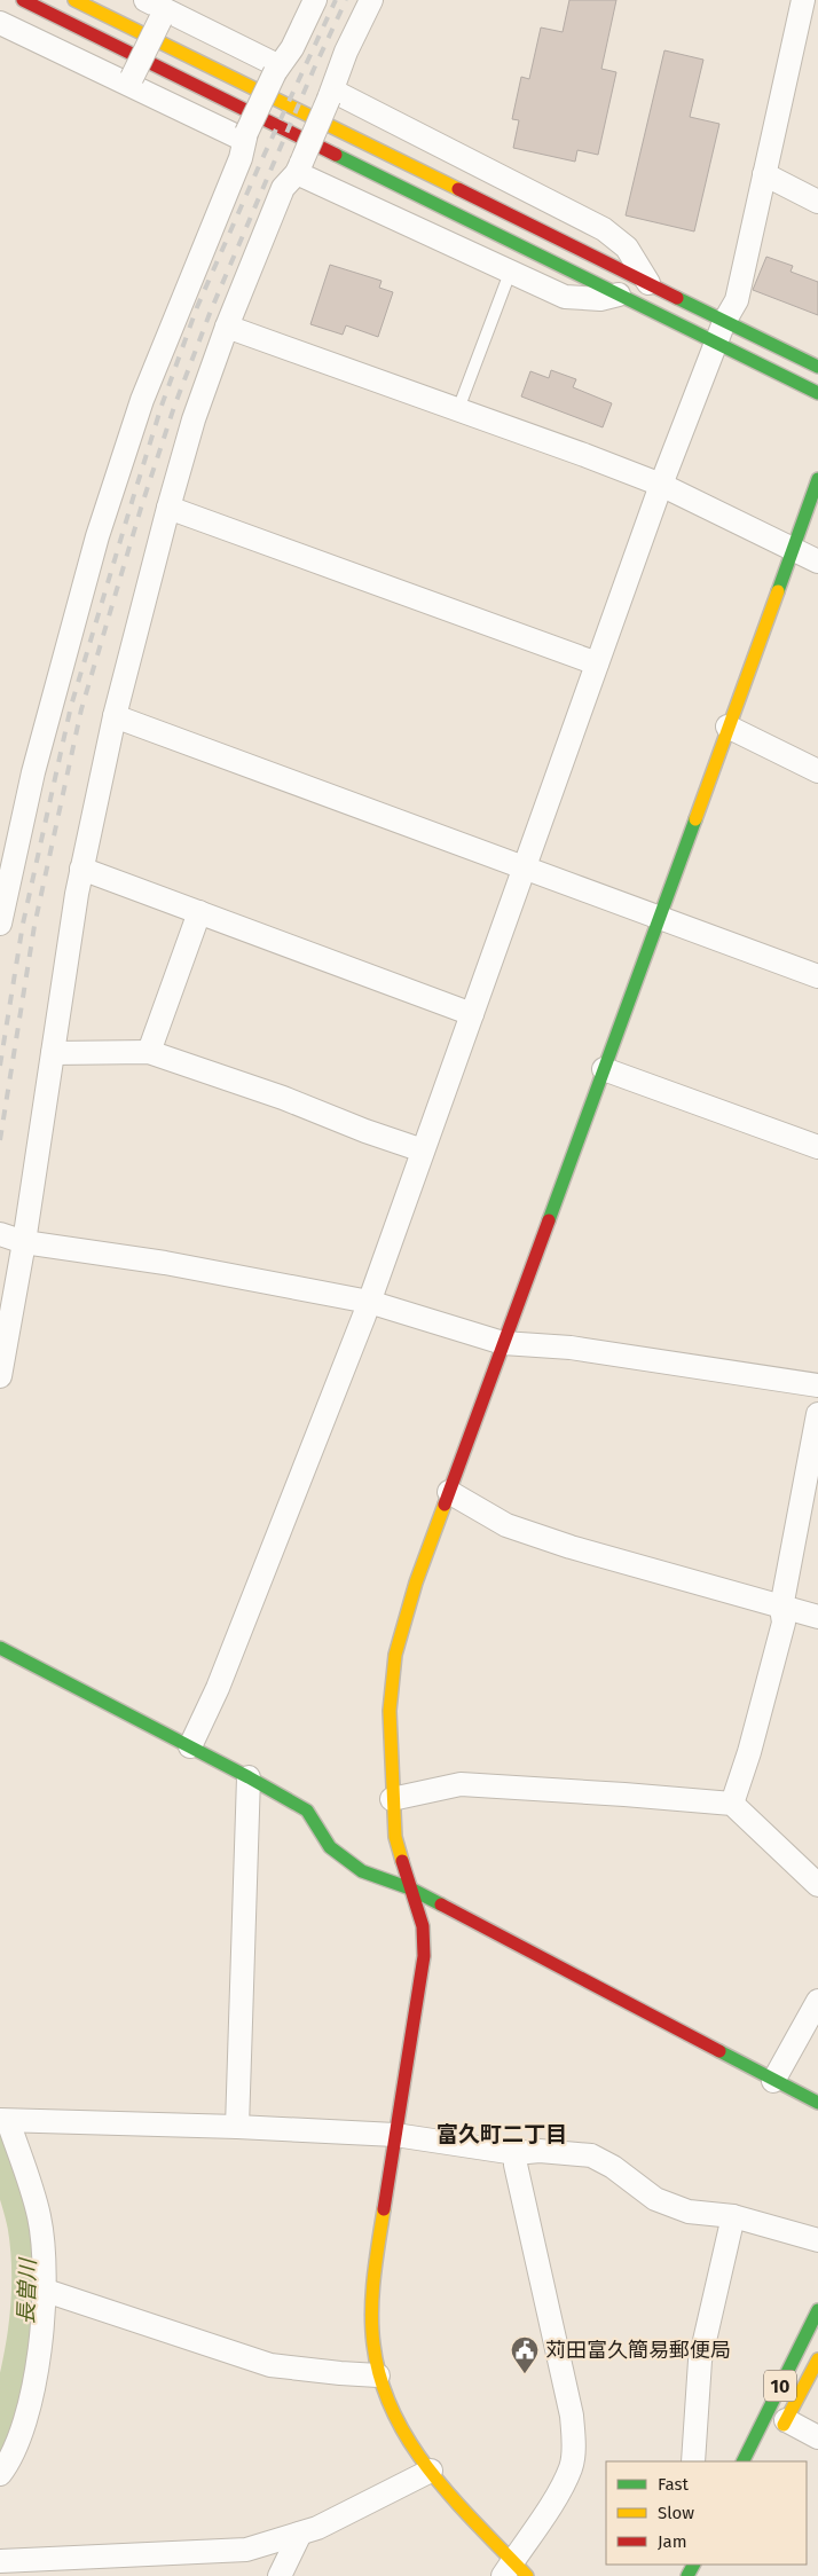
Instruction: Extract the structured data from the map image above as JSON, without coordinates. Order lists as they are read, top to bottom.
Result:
{
  "streets": {
    "main road": ["10"]
  },
  "districts": ["富久町二丁目"],
  "water": ["長曽川"],
  "places": {
    "public building": ["苅田富久簡易郵便局"]
  },
  "legend": ["Fast", "Slow", "Jam"]
}
